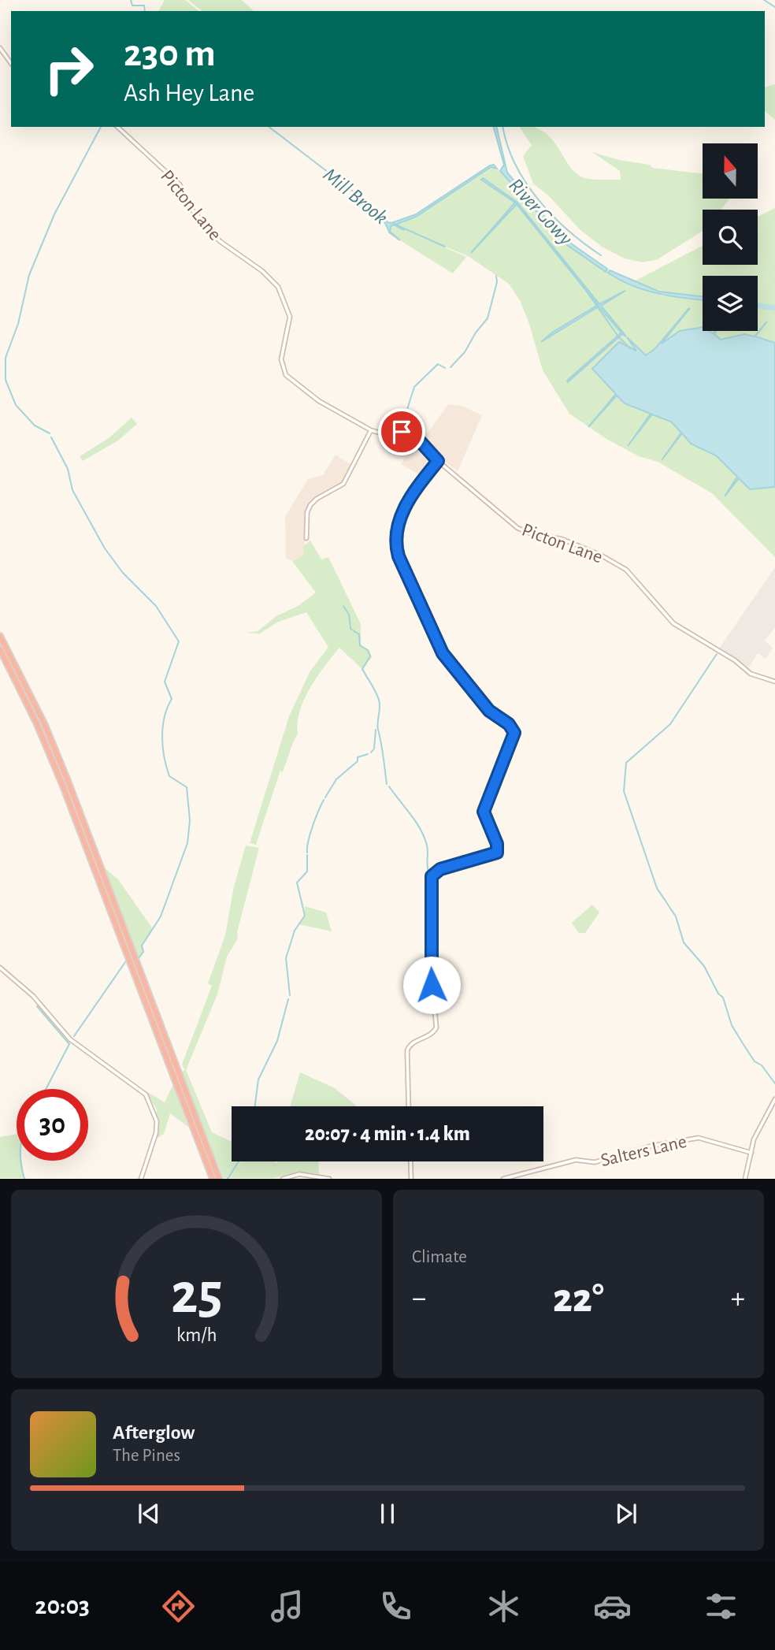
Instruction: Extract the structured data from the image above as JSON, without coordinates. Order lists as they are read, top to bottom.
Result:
{
  "streets": {
    "street": ["Picton Lane", "Salters Lane"]
  },
  "water": ["Mill Brook", "River Gowy"],
  "north": "top",
  "page": {
    "turn": ["230 m", "Ash Hey Lane"],
    "limit": "30",
    "trip": "20:07 · 4 min · 1.4 km",
    "tile": "Climate",
    "heat": ["−", "22°", "+"],
    "song": ["Afterglow", "The Pines"],
    "tabs": "20:03",
    "gauge": ["25", "km/h"]
  }
}
